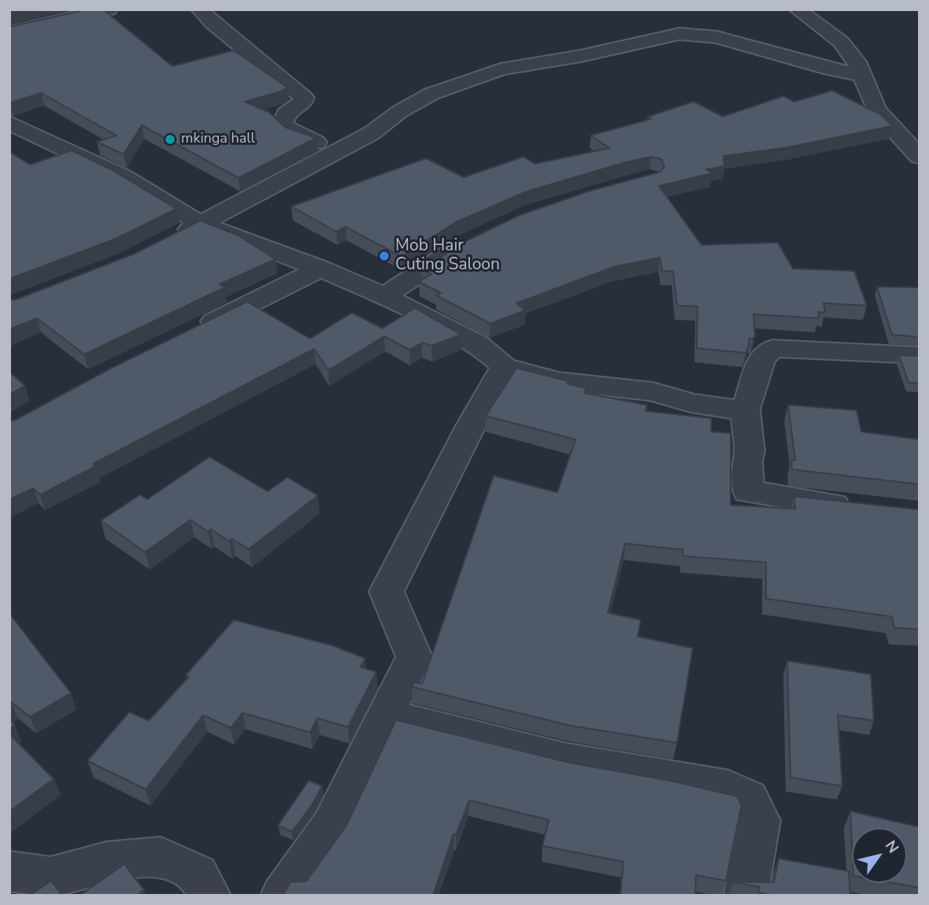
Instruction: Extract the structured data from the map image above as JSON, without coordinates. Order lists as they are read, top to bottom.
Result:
{
  "places": ["mkinga hall", "Mob Hair Cuting Saloon"],
  "north": "top right"
}
